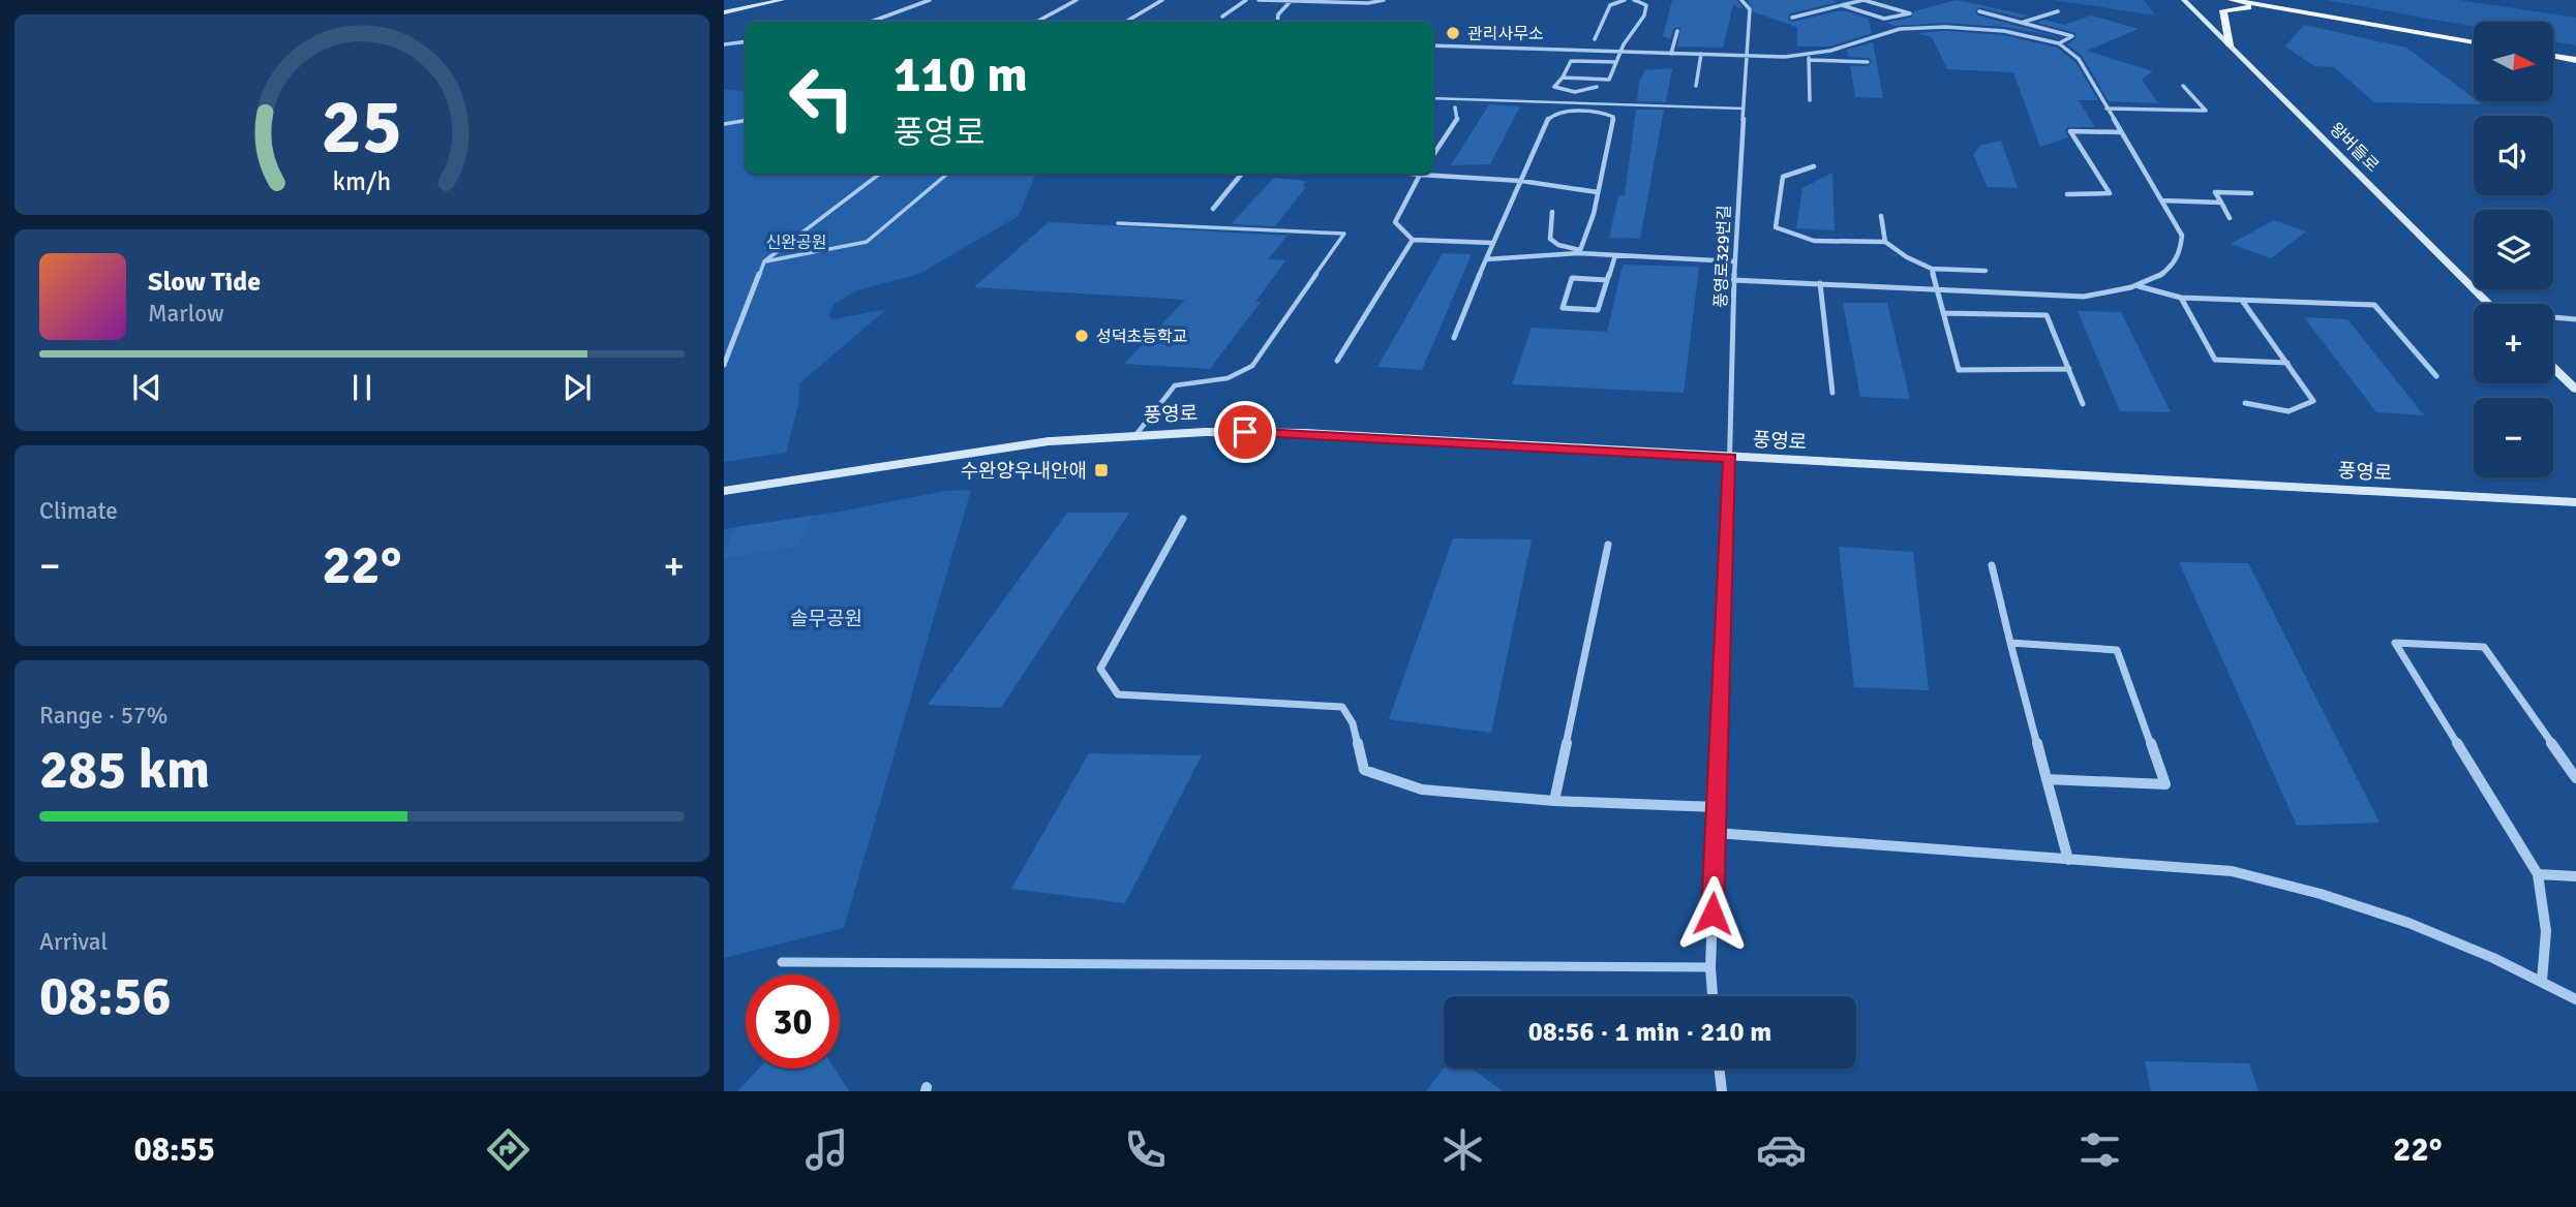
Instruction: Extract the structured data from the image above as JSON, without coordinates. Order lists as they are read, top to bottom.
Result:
{
  "streets": {
    "main road": ["왕버들로", "풍영로"],
    "street": ["풍영로329번길"]
  },
  "crossings": [
    ["풍영로329번길", "풍영로"]
  ],
  "parks": ["신완공원", "솔무공원"],
  "places": {
    "other": ["관리사무소", "성덕초등학교"],
    "transit": ["수완양우내안애"]
  },
  "north": "right",
  "page": {
    "map_buttons": ["+", "−"],
    "turn": ["110 m", "풍영로"],
    "song": ["Slow Tide", "Marlow"],
    "tile": [
      "Climate",
      ["Range · 57%", "285 km"],
      ["Arrival", "08:56"]
    ],
    "heat": ["−", "22°", "+"],
    "limit": "30",
    "trip": "08:56 · 1 min · 210 m",
    "tabs": ["08:55", "22°"],
    "gauge": ["25", "km/h"]
  }
}
